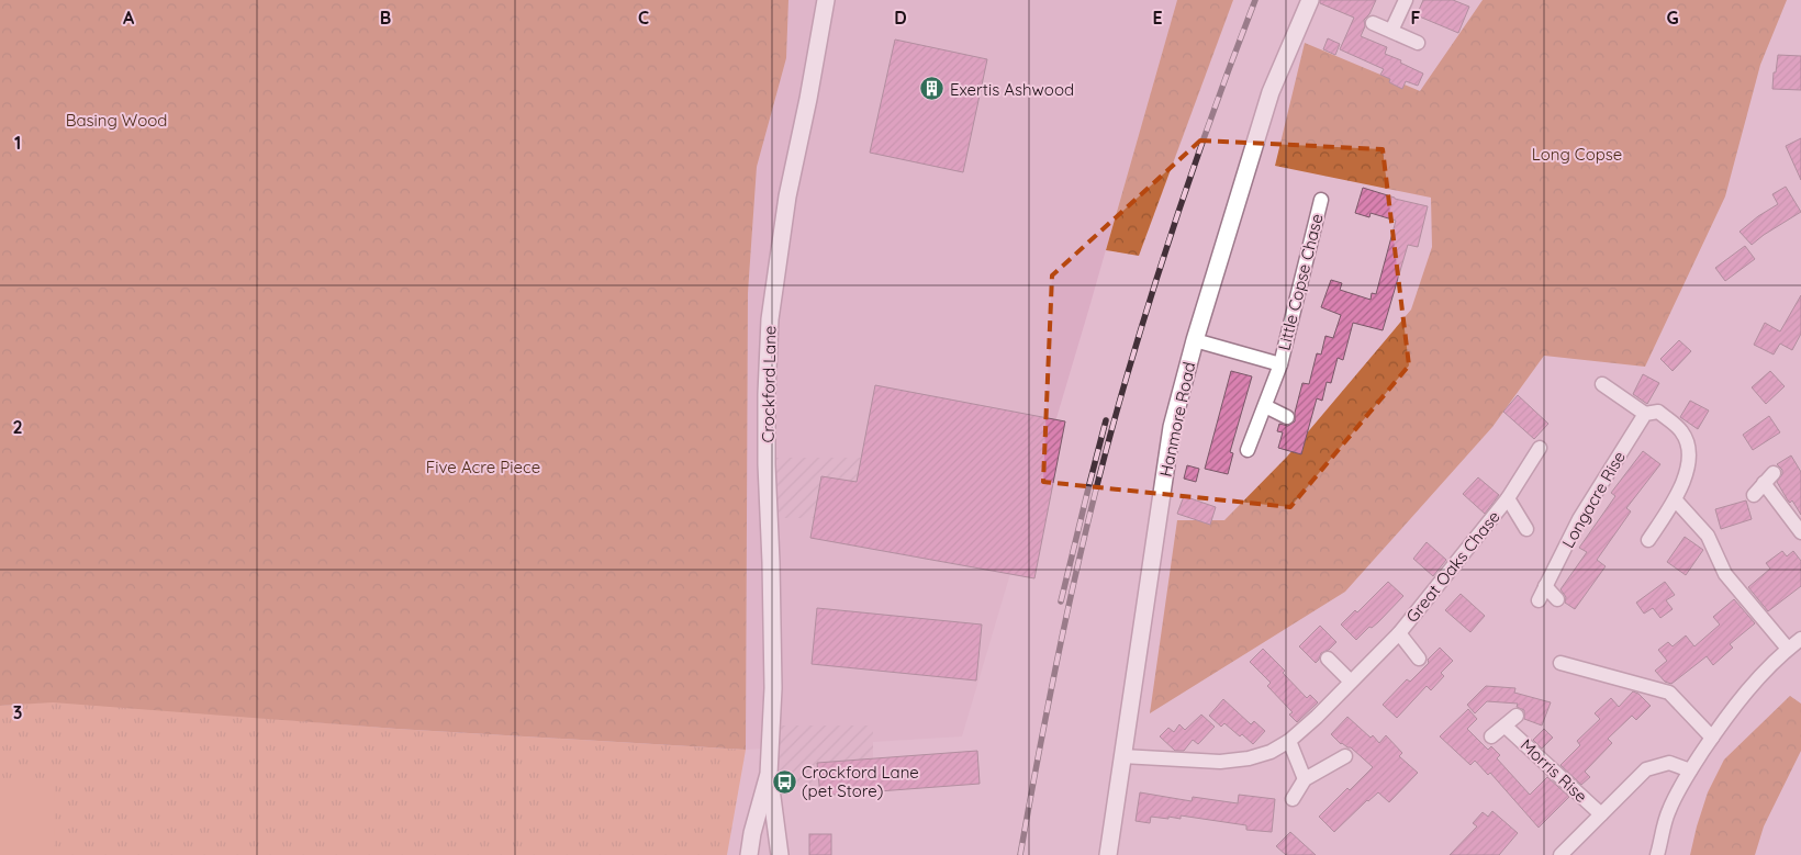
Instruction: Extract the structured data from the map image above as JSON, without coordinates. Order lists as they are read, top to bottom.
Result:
{
  "streets": {
    "street": [
      "Little Copse Chase",
      "Crockford Lane",
      "Hanmore Road",
      "Longacre Rise",
      "Great Oaks Chase",
      "Morris Rise"
    ]
  },
  "crossings": [
    ["Little Copse Chase", "Hanmore Road"],
    ["Hanmore Road", "Great Oaks Chase"]
  ],
  "parks": ["Basing Wood", "Long Copse", "Five Acre Piece"],
  "places": {
    "building": ["Exertis Ashwood"],
    "bus stop": ["Crockford Lane (pet Store)"]
  },
  "grid": {
    "columns": [
      "A",
      "B",
      "C",
      "D",
      "E",
      "F",
      "G"
    ],
    "rows": ["1", "2", "3"]
  }
}
